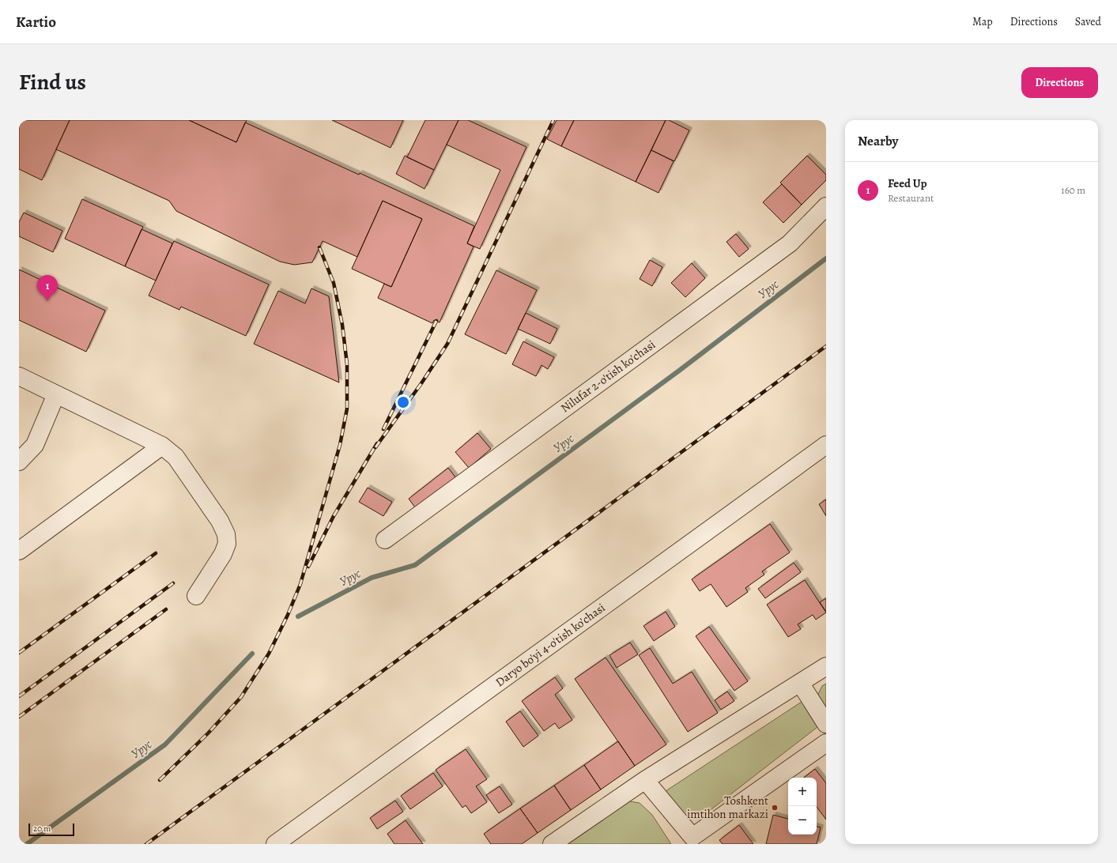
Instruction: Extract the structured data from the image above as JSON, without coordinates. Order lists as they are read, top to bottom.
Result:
{
  "streets": {
    "street": ["Nilufar 2-o'tish ko'chasi", "Daryo bo'yi 4-o'tish ko'chasi"]
  },
  "water": ["Урус"],
  "places": ["Toshkent imtihon markazi"],
  "scale_bar": "20 m",
  "page": {
    "header": "Kartio",
    "nav": ["Map", "Directions", "Saved"],
    "title": "Find us",
    "buttons": "Directions",
    "heading": "Nearby",
    "list": [
      {
        "mark": "1",
        "name": "Feed Up",
        "note": "Restaurant",
        "value": "160 m"
      }
    ],
    "pins": "1",
    "map_buttons": ["+", "−"],
    "scale": "20 m"
  }
}
